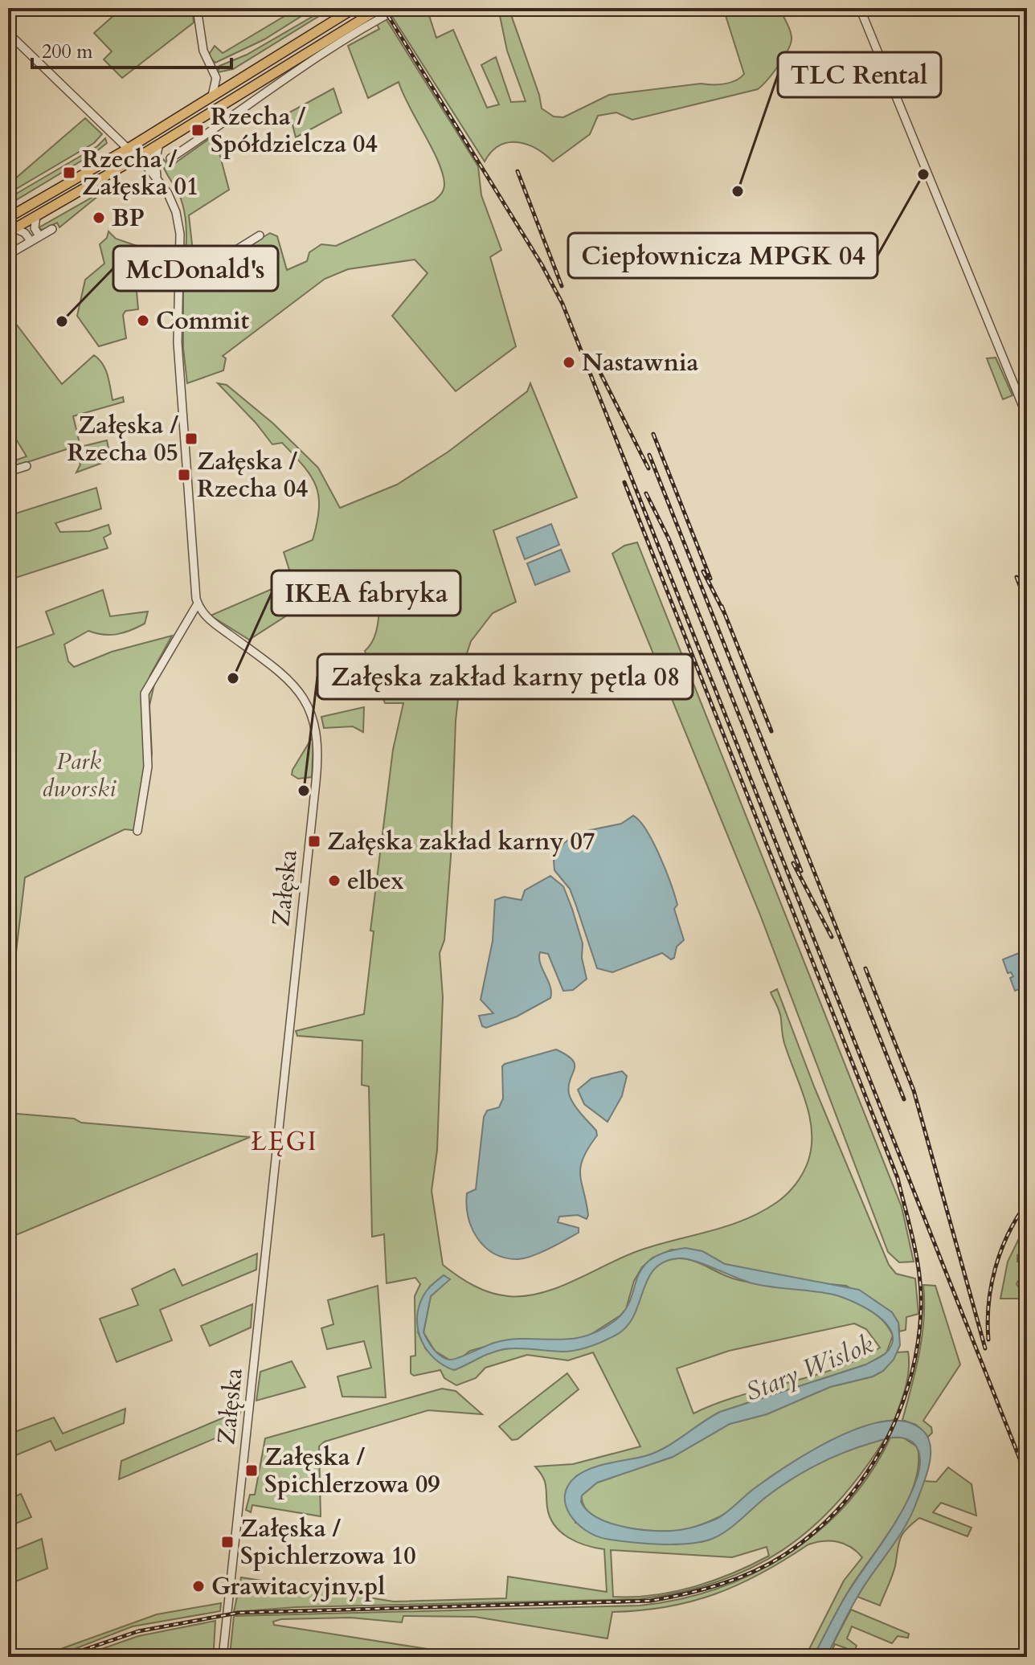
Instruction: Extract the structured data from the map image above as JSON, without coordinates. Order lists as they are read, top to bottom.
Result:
{
  "streets": {
    "street": ["Załęska"]
  },
  "districts": ["ŁĘGI"],
  "water": ["Stary Wislok"],
  "parks": ["Park dworski"],
  "places": {
    "transit": [
      "Rzecha / Spółdzielcza 04",
      "Rzecha / Załęska 01",
      "Załęska / Rzecha 05",
      "Załęska / Rzecha 04",
      "Załęska zakład karny 07",
      "Załęska / Spichlerzowa 09",
      "Załęska / Spichlerzowa 10"
    ],
    "other": [
      "Ciepłownicza MPGK 04",
      "TLC Rental",
      "BP",
      "Commit",
      "McDonald's",
      "Nastawnia",
      "IKEA fabryka",
      "Załęska zakład karny pętla 08",
      "elbex",
      "Grawitacyjny.pl"
    ]
  },
  "scale_bar": "200 m"
}
